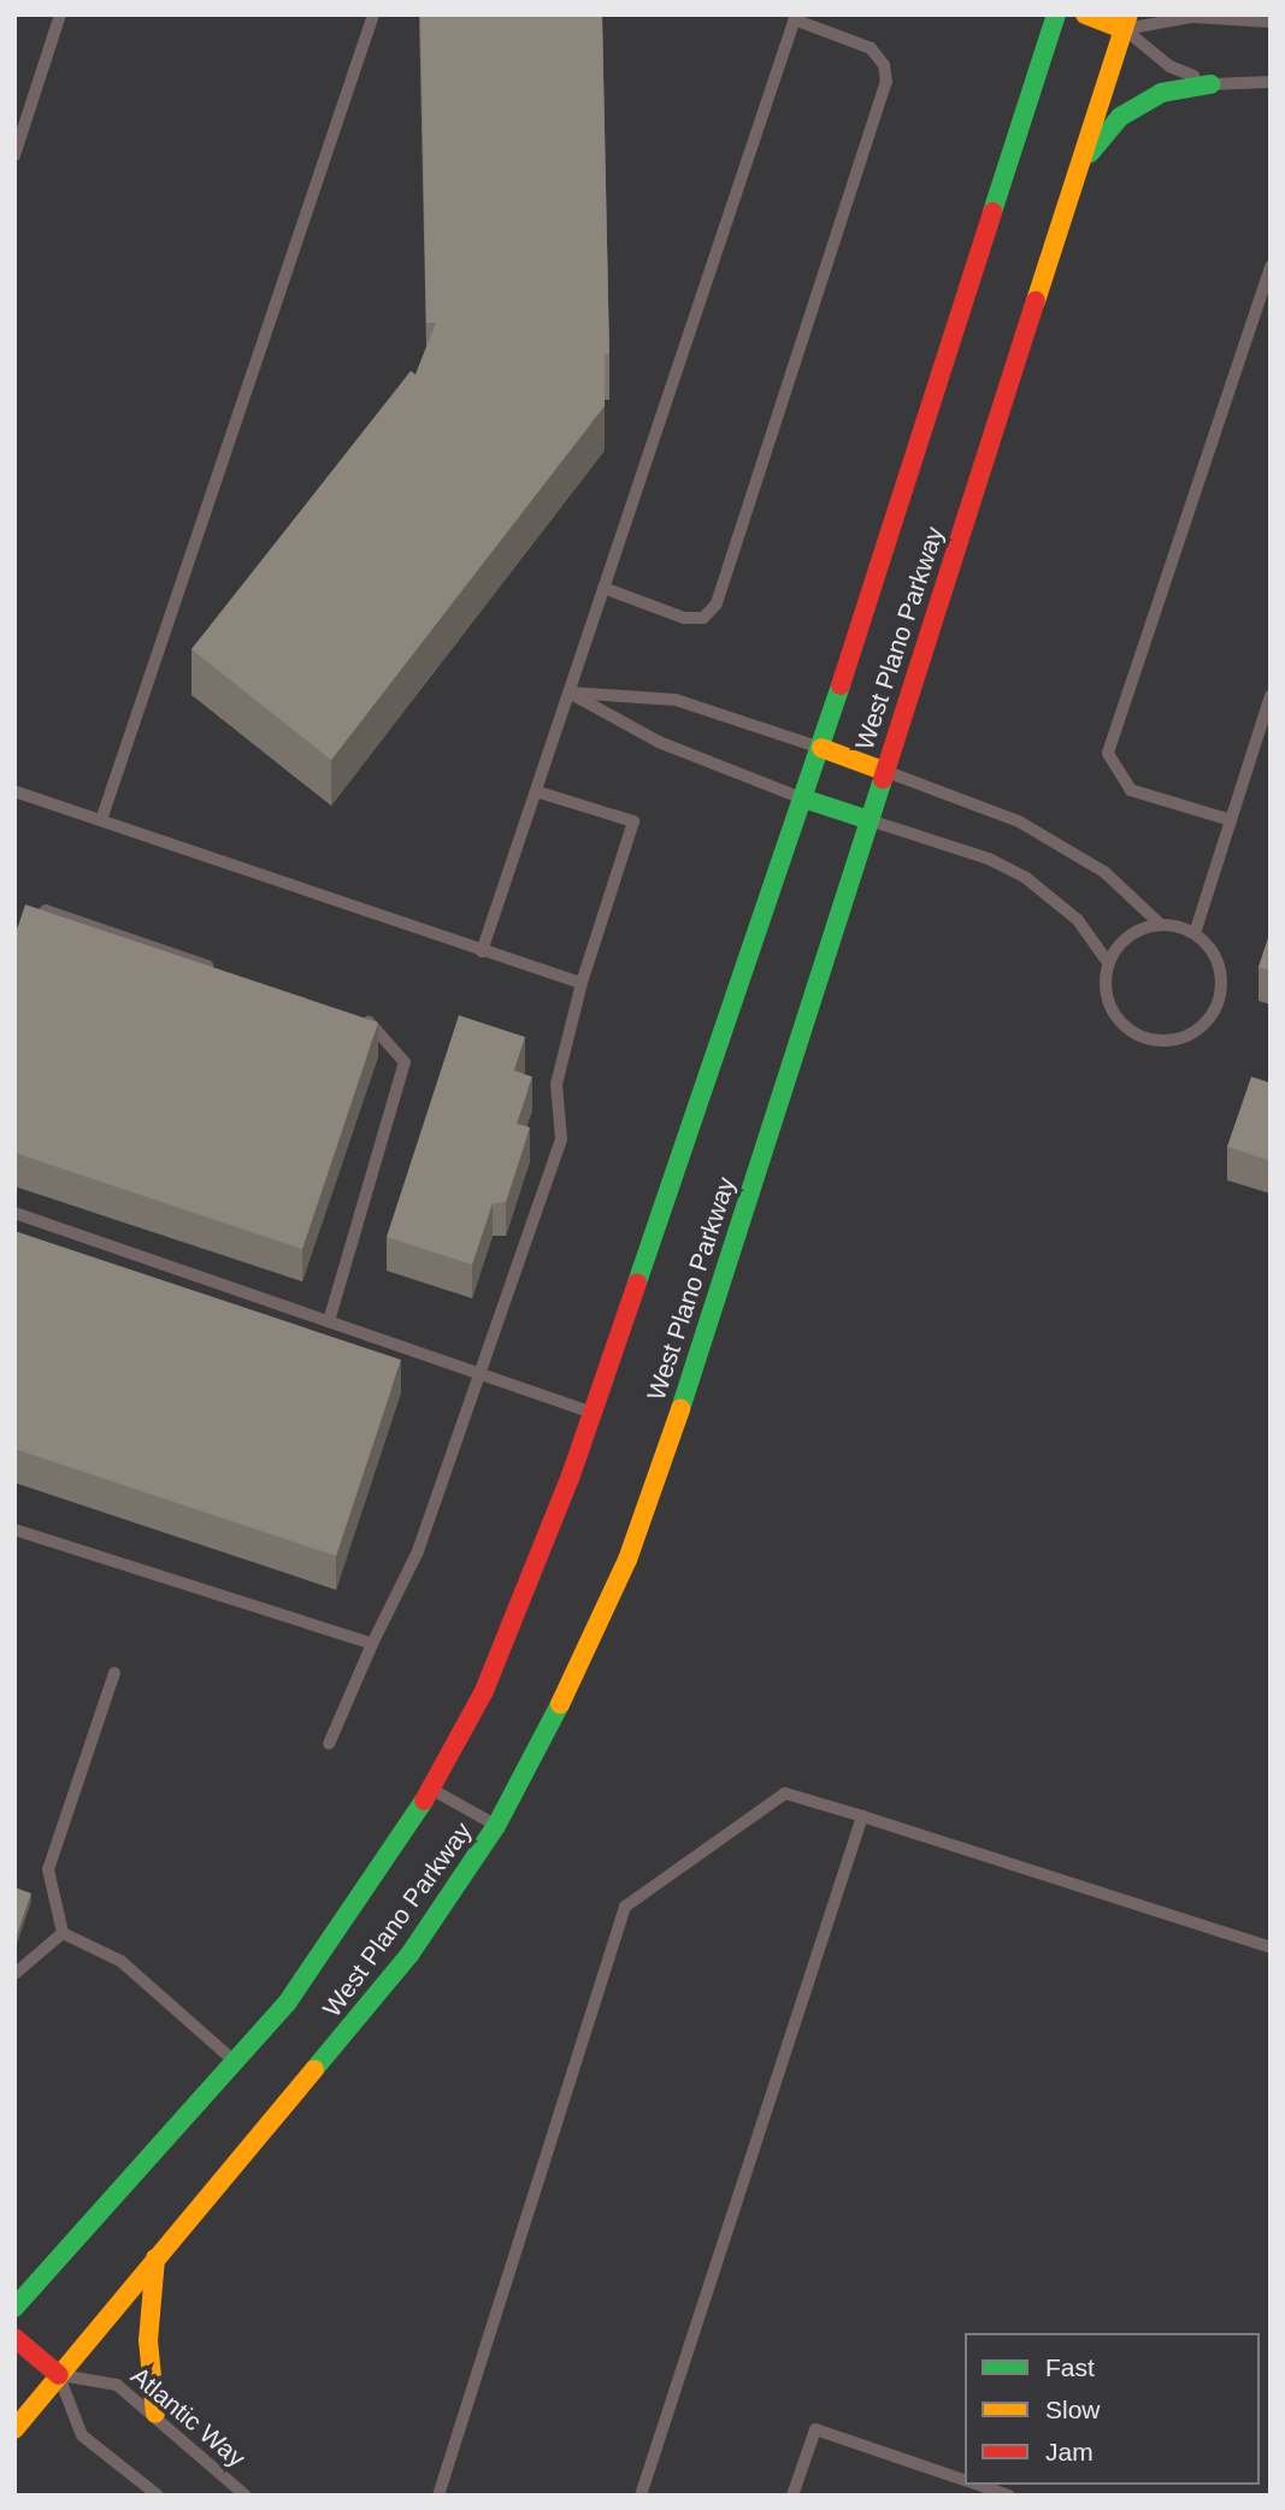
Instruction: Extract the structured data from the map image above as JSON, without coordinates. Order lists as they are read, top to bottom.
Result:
{
  "streets": {
    "main road": ["West Plano Parkway"],
    "lane": ["Atlantic Way"]
  },
  "crossings": [
    ["West Plano Parkway", "Atlantic Way"]
  ],
  "legend": ["Fast", "Slow", "Jam"]
}
